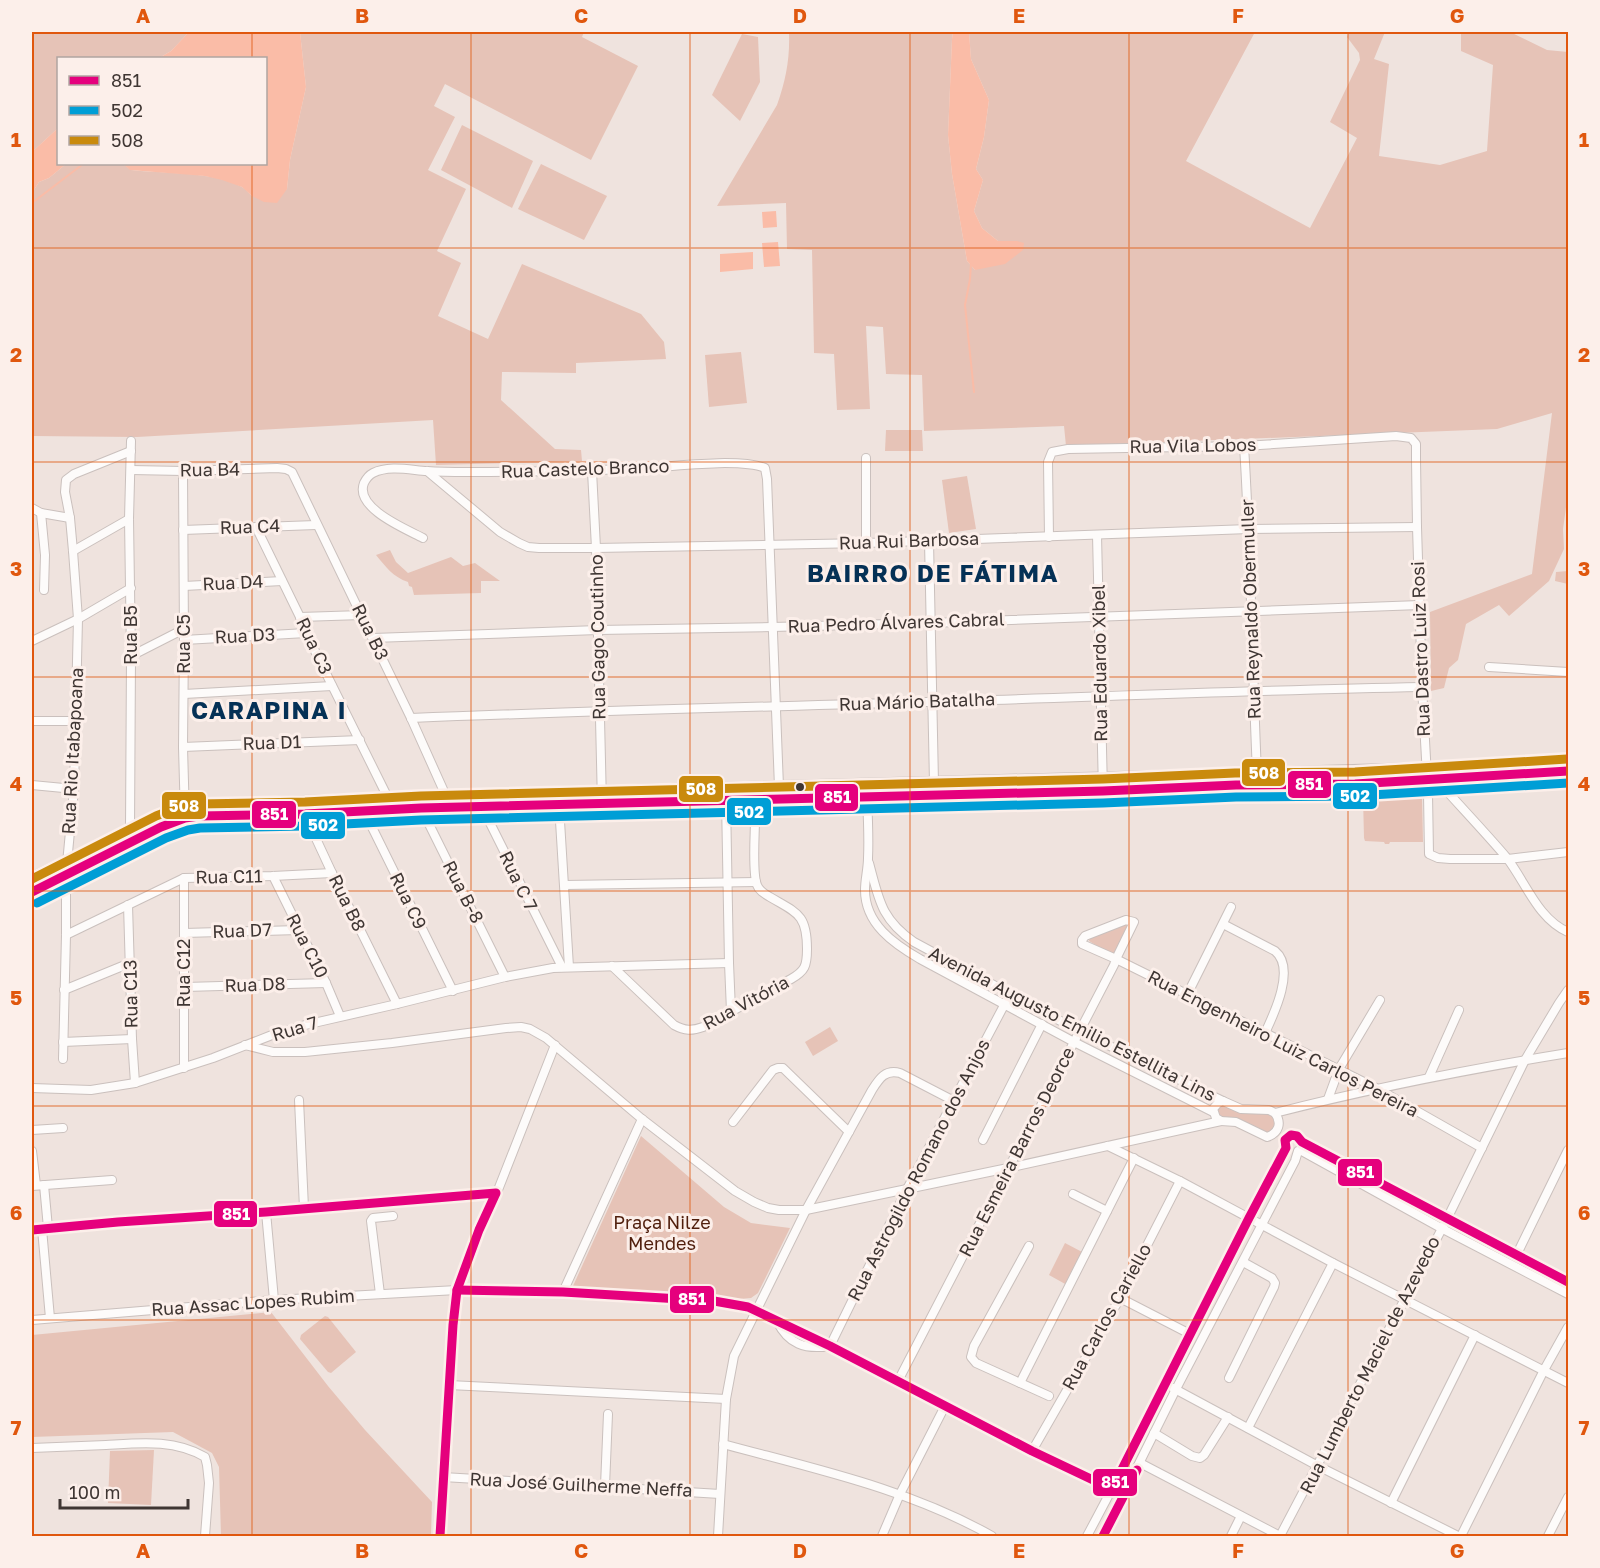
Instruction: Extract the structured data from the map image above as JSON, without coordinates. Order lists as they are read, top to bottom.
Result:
{
  "streets": {
    "street": [
      "Rua Vila Lobos",
      "Rua Castelo Branco",
      "Rua B4",
      "Rua C4",
      "Rua Rui Barbosa",
      "Rua D4",
      "Rua Reynaldo Obermuller",
      "Rua Pedro Álvares Cabral",
      "Rua B3",
      "Rua B5",
      "Rua D3",
      "Rua Gago Coutinho",
      "Rua C5",
      "Rua C3",
      "Rua Dastro Luiz Rosi",
      "Rua Eduardo Xibel",
      "Rua Mário Batalha",
      "Rua D1",
      "Rua Rio Itabapoana",
      "Rua C11",
      "Rua C 7",
      "Rua B-8",
      "Rua C9",
      "Rua B8",
      "Rua D7",
      "Rua C10",
      "Rua C12",
      "Rua D8",
      "Rua C13",
      "Rua Vitória",
      "Avenida Augusto Emilio Estellita Lins",
      "Rua 7",
      "Rua Engenheiro Luiz Carlos Pereira",
      "Rua Esmeira Barros Deorce",
      "Rua Astrogildo Romano dos Anjos",
      "Rua Assac Lopes Rubim",
      "Rua Carlos Cariello",
      "Rua Lumberto Maciel de Azevedo",
      "Rua José Guilherme Neffa"
    ]
  },
  "crossings": [
    ["Rua Vila Lobos", "Rua Rui Barbosa"],
    ["Rua Vila Lobos", "Rua Reynaldo Obermuller"],
    ["Rua Vila Lobos", "Rua Dastro Luiz Rosi"],
    ["Rua Castelo Branco", "Rua Rui Barbosa"],
    ["Rua Castelo Branco", "Rua Gago Coutinho"],
    ["Rua B4", "Rua B3"],
    ["Rua B4", "Rua B5"],
    ["Rua B4", "Rua C5"],
    ["Rua C4", "Rua B3"],
    ["Rua C4", "Rua C5"],
    ["Rua C4", "Rua C3"],
    ["Rua Rui Barbosa", "Rua Reynaldo Obermuller"],
    ["Rua Rui Barbosa", "Rua Gago Coutinho"],
    ["Rua Rui Barbosa", "Rua Dastro Luiz Rosi"],
    ["Rua Rui Barbosa", "Rua Eduardo Xibel"],
    ["Rua D4", "Rua C5"],
    ["Rua D4", "Rua C3"],
    ["Rua Reynaldo Obermuller", "Rua Pedro Álvares Cabral"],
    ["Rua Reynaldo Obermuller", "Rua Mário Batalha"],
    ["Rua Pedro Álvares Cabral", "Rua B3"],
    ["Rua Pedro Álvares Cabral", "Rua Gago Coutinho"],
    ["Rua Pedro Álvares Cabral", "Rua Dastro Luiz Rosi"],
    ["Rua Pedro Álvares Cabral", "Rua Eduardo Xibel"],
    ["Rua B3", "Rua Mário Batalha"],
    ["Rua B5", "Rua Rio Itabapoana"],
    ["Rua D3", "Rua C5"],
    ["Rua D3", "Rua C3"],
    ["Rua Gago Coutinho", "Rua Mário Batalha"],
    ["Rua C5", "Rua D1"],
    ["Rua C3", "Rua D1"],
    ["Rua Dastro Luiz Rosi", "Rua Mário Batalha"],
    ["Rua Eduardo Xibel", "Rua Mário Batalha"],
    ["Rua Rio Itabapoana", "Rua C11"],
    ["Rua C11", "Rua B8"],
    ["Rua C11", "Rua C10"],
    ["Rua C11", "Rua C12"],
    ["Rua C11", "Rua C13"],
    ["Rua C 7", "Rua 7"],
    ["Rua B-8", "Rua 7"],
    ["Rua C9", "Rua 7"],
    ["Rua B8", "Rua 7"],
    ["Rua D7", "Rua C10"],
    ["Rua D7", "Rua C12"],
    ["Rua C10", "Rua D8"],
    ["Rua C10", "Rua 7"],
    ["Rua C12", "Rua D8"],
    ["Rua C12", "Rua 7"],
    ["Rua C13", "Rua 7"],
    ["Rua Vitória", "Rua 7"],
    ["Avenida Augusto Emilio Estellita Lins", "Rua Esmeira Barros Deorce"],
    ["Avenida Augusto Emilio Estellita Lins", "Rua Astrogildo Romano dos Anjos"],
    ["Rua Engenheiro Luiz Carlos Pereira", "Rua Esmeira Barros Deorce"],
    ["Rua Engenheiro Luiz Carlos Pereira", "Rua Lumberto Maciel de Azevedo"],
    ["Rua Esmeira Barros Deorce", "Rua Assac Lopes Rubim"],
    ["Rua Astrogildo Romano dos Anjos", "Rua Assac Lopes Rubim"],
    ["Rua Assac Lopes Rubim", "Rua Carlos Cariello"]
  ],
  "districts": ["BAIRRO DE FÁTIMA", "CARAPINA I"],
  "parks": ["Praça Nilze Mendes"],
  "lines": ["transit line 508", "transit line 851", "transit line 502"],
  "legend": ["851", "502", "508"],
  "scale_bar": "100 m",
  "grid": {
    "columns": [
      "A",
      "B",
      "C",
      "D",
      "E",
      "F",
      "G"
    ],
    "rows": [
      "1",
      "2",
      "3",
      "4",
      "5",
      "6",
      "7"
    ]
  }
}
